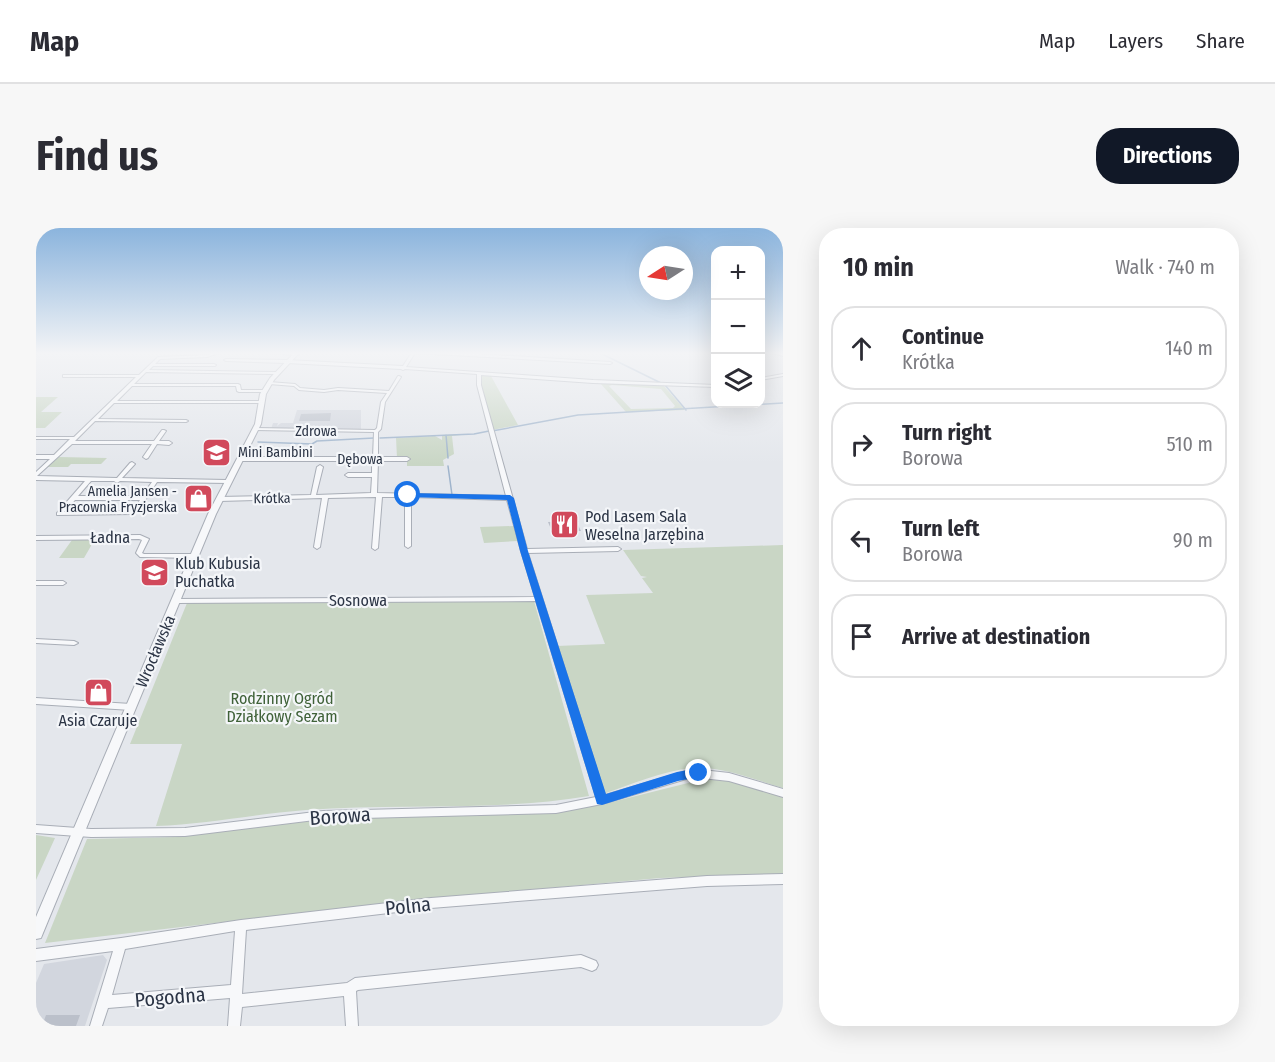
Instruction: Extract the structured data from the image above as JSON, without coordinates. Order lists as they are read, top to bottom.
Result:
{
  "streets": {
    "street": [
      "Zdrowa",
      "Dębowa",
      "Krótka",
      "Ładna",
      "Sosnowa",
      "Wrocławska",
      "Borowa",
      "Polna",
      "Pogodna"
    ]
  },
  "crossings": [
    ["Zdrowa", "Wrocławska"],
    ["Dębowa", "Wrocławska"],
    ["Krótka", "Wrocławska"],
    ["Ładna", "Wrocławska"],
    ["Sosnowa", "Wrocławska"],
    ["Wrocławska", "Borowa"]
  ],
  "parks": ["Rodzinny Ogród Działkowy Sezam"],
  "places": {
    "school or university": ["Mini Bambini", "Klub Kubusia Puchatka"],
    "shop": ["Amelia Jansen - Pracownia Fryzjerska", "Asia Czaruje"],
    "restaurant": ["Pod Lasem Sala Weselna Jarzębina"]
  },
  "north": "left",
  "page": {
    "header": "Map",
    "nav": ["Map", "Layers", "Share"],
    "buttons": "Directions",
    "title": "Find us",
    "heading": ["10 min", "Walk · 740 m"],
    "map_buttons": ["+", "−"],
    "list": [
      ["Continue", "Krótka", "140 m"],
      ["Turn right", "Borowa", "510 m"],
      ["Turn left", "Borowa", "90 m"],
      "Arrive at destination"
    ]
  }
}
